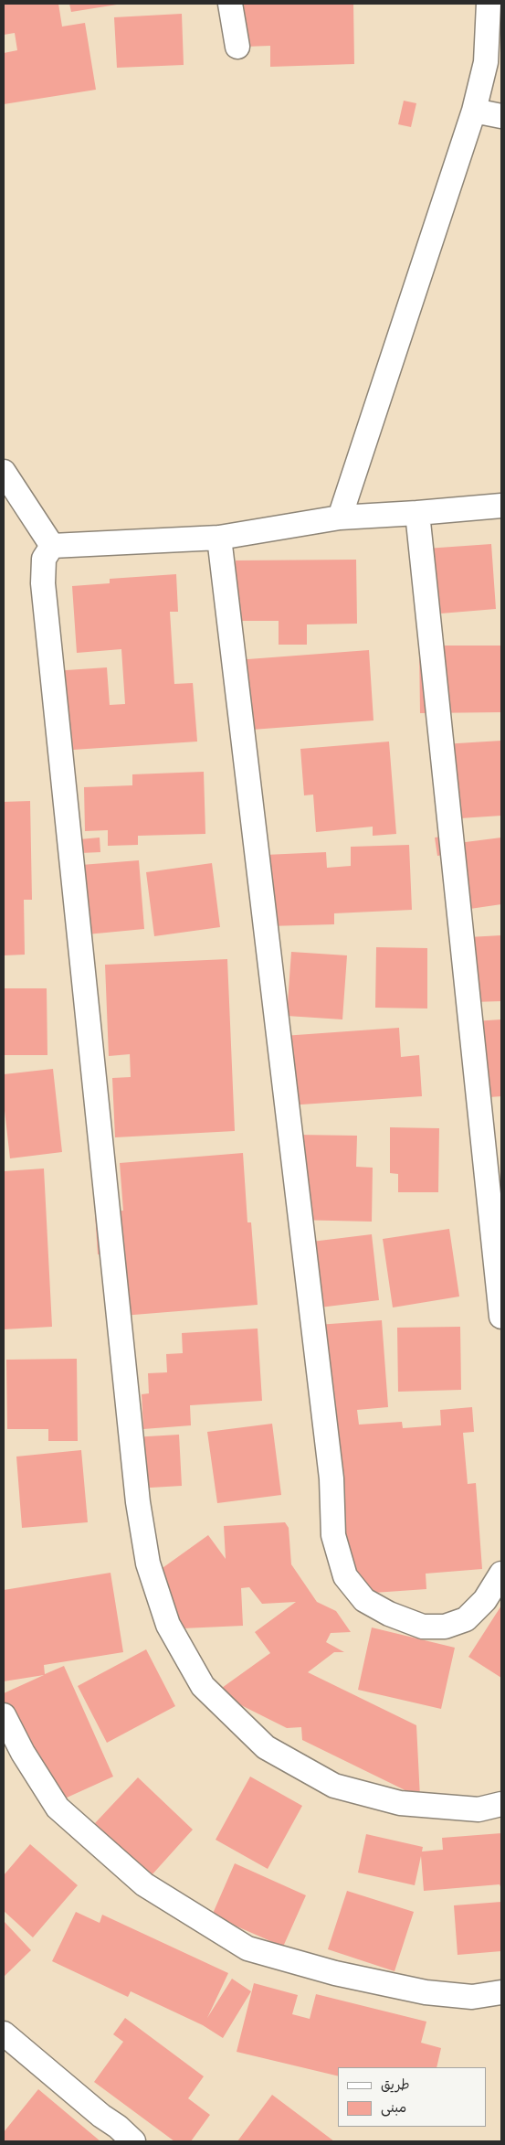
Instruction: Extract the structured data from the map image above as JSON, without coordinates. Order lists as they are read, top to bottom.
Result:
{
  "legend": ["طريق", "مبنى"]
}
